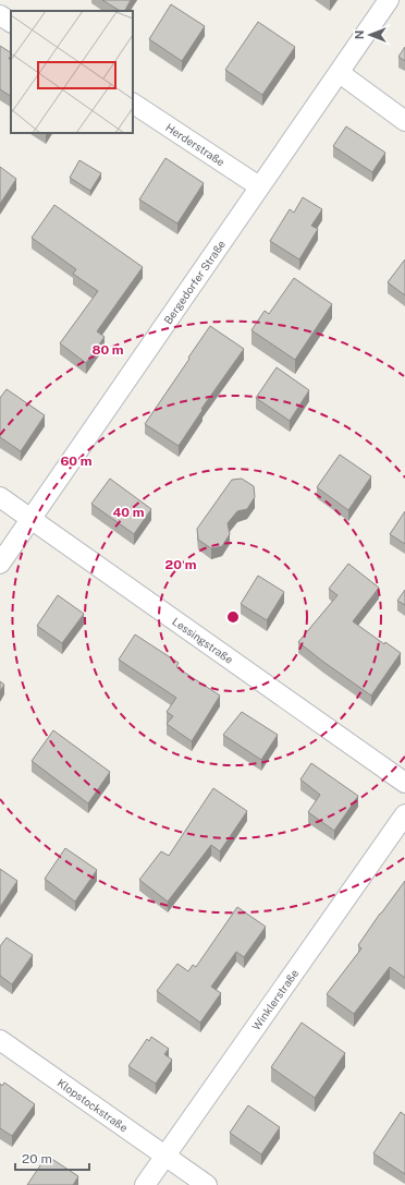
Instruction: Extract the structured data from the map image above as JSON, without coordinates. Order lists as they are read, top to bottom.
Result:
{
  "streets": {
    "street": [
      "Herderstraße",
      "Bergedorfer Straße",
      "Lessingstraße",
      "Winklerstraße",
      "Klopstockstraße"
    ]
  },
  "crossings": [
    ["Herderstraße", "Bergedorfer Straße"],
    ["Bergedorfer Straße", "Lessingstraße"],
    ["Winklerstraße", "Klopstockstraße"]
  ],
  "scale_bar": "20 m",
  "north": "left",
  "rings": [
    "80 m",
    "60 m",
    "40 m",
    "20 m"
  ]
}
